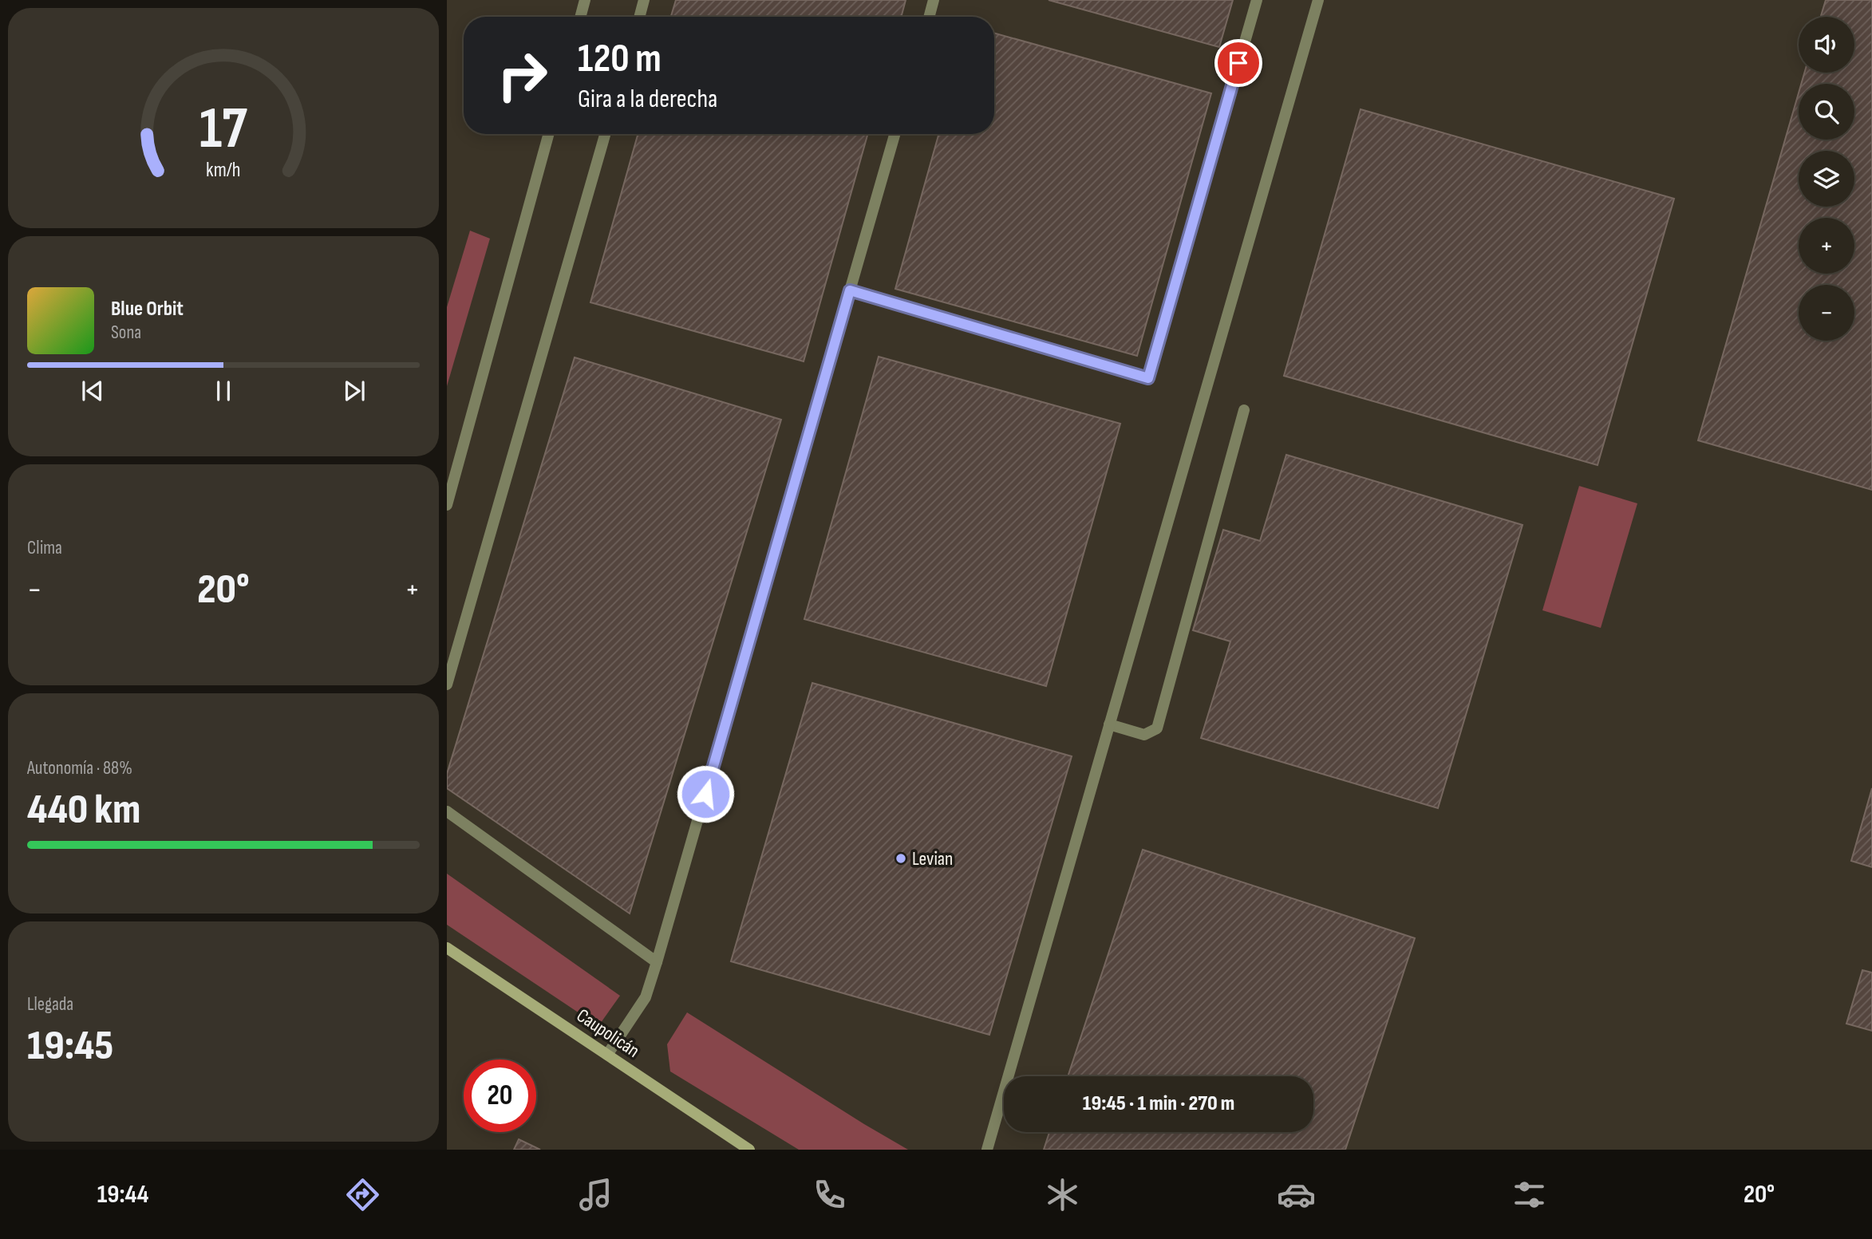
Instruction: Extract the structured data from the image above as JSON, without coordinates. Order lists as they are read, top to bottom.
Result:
{
  "streets": {
    "main road": ["Caupolicán"]
  },
  "places": ["Levian"],
  "page": {
    "map_buttons": ["+", "−"],
    "turn": ["120 m", "Gira a la derecha"],
    "song": ["Blue Orbit", "Sona"],
    "tile": [
      "Clima",
      ["Autonomía · 88%", "440 km"],
      ["Llegada", "19:45"]
    ],
    "heat": ["−", "20°", "+"],
    "limit": "20",
    "trip": "19:45 · 1 min · 270 m",
    "tabs": ["19:44", "20°"],
    "gauge": ["17", "km/h"]
  }
}
